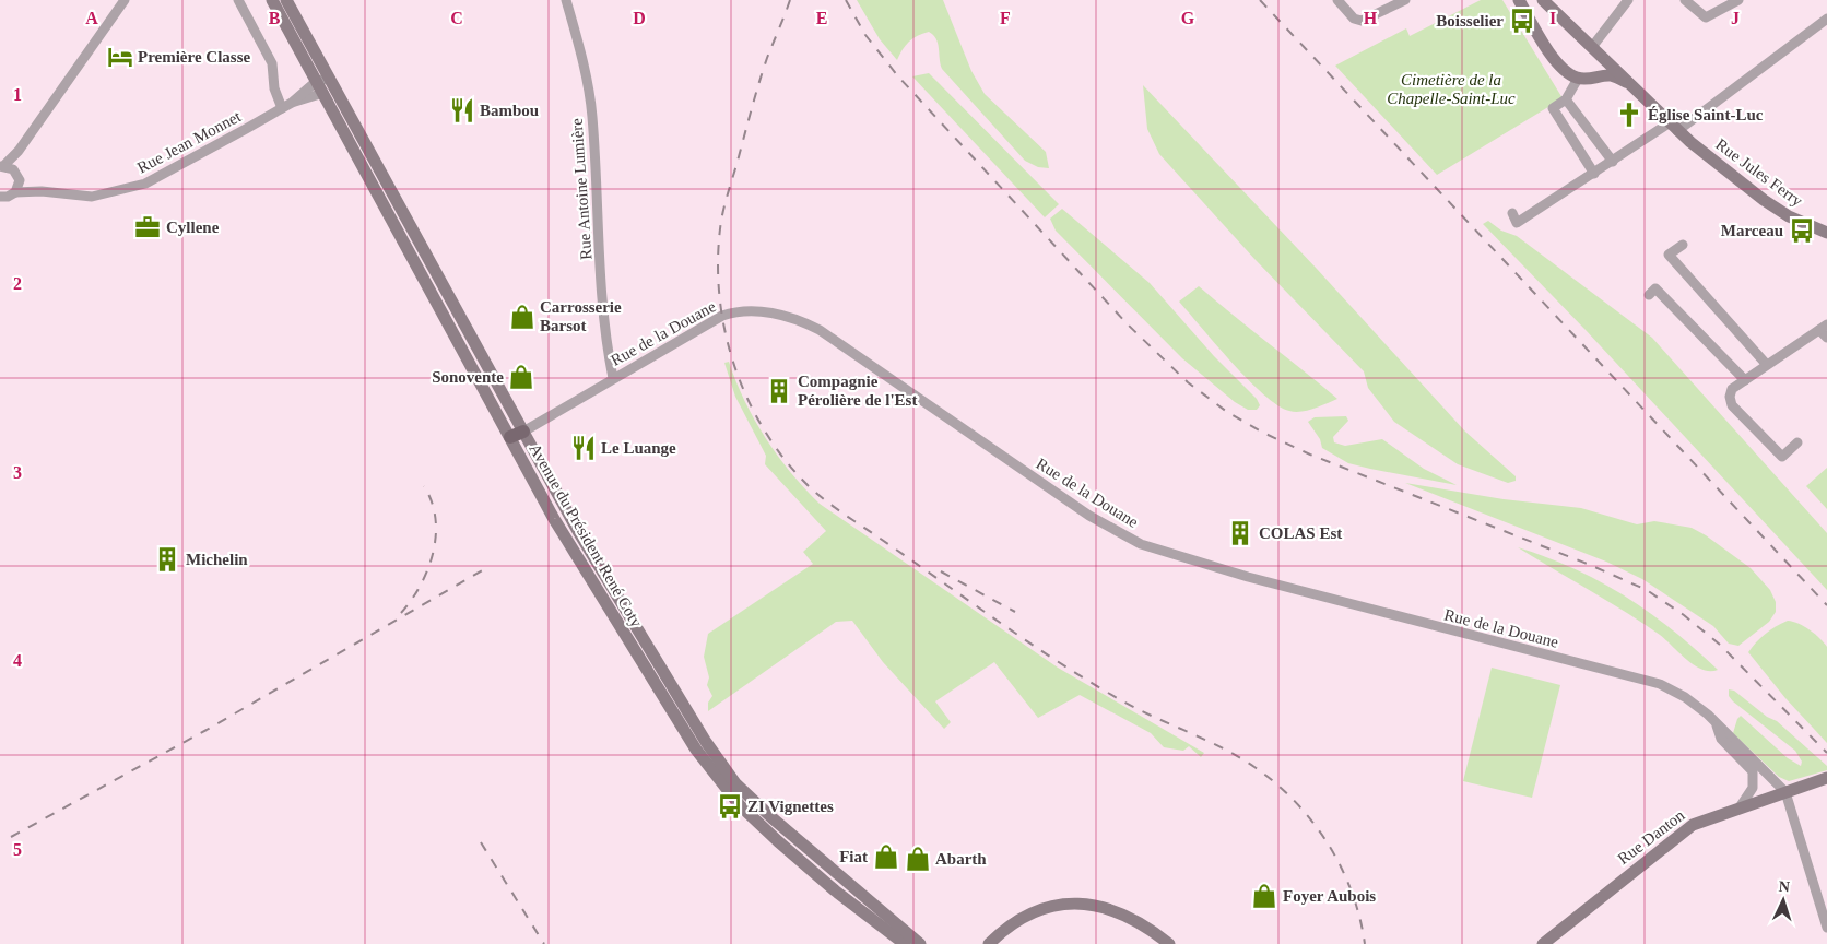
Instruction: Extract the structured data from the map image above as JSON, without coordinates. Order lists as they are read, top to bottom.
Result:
{
  "streets": {
    "main road": ["Rue Jules Ferry", "Avenue du Président René Coty", "Rue Danton"],
    "street": ["Rue Jean Monnet", "Rue Antoine Lumière", "Rue de la Douane"]
  },
  "crossings": [
    ["Rue Jean Monnet", "Avenue du Président René Coty"],
    ["Rue Antoine Lumière", "Rue de la Douane"],
    ["Rue de la Douane", "Avenue du Président René Coty"],
    ["Rue de la Douane", "Rue Danton"]
  ],
  "parks": ["Cimetière de la Chapelle-Saint-Luc"],
  "places": {
    "bus stop": ["Boisselier", "Marceau", "ZI Vignettes"],
    "hotel": ["Première Classe"],
    "restaurant": ["Bambou", "Le Luange"],
    "church": ["Église Saint-Luc"],
    "office": ["Cyllene"],
    "shop": [
      "Carrosserie Barsot",
      "Sonovente",
      "Fiat",
      "Abarth",
      "Foyer Aubois"
    ],
    "building": ["Compagnie Pérolière de l'Est", "COLAS Est", "Michelin"]
  },
  "north": "top",
  "grid": {
    "columns": [
      "A",
      "B",
      "C",
      "D",
      "E",
      "F",
      "G",
      "H",
      "I",
      "J"
    ],
    "rows": [
      "1",
      "2",
      "3",
      "4",
      "5"
    ]
  }
}
